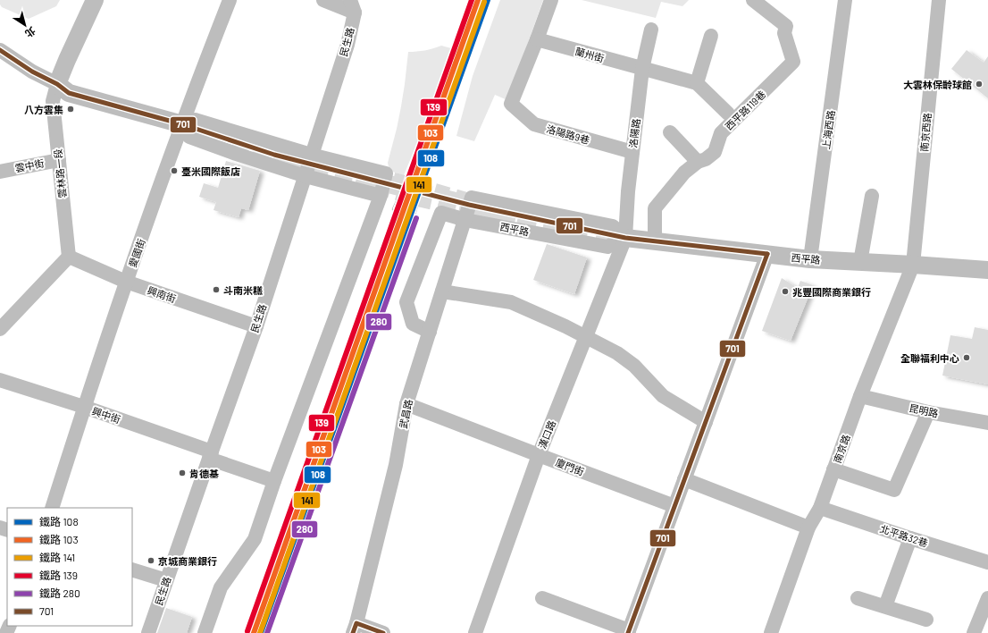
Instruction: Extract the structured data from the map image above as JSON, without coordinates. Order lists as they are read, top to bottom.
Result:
{
  "streets": {
    "main road": ["雲林路一段", "西平路"],
    "street": [
      "民生路",
      "蘭州街",
      "西平路119巷",
      "上海西路",
      "南京西路",
      "洛陽路",
      "洛陽路9巷",
      "雲中街",
      "愛國街",
      "興南街",
      "昆明路",
      "武昌路",
      "興中街",
      "漢口路",
      "南京路",
      "廈門街",
      "北平路32巷"
    ]
  },
  "crossings": [
    ["民生路", "興南街"],
    ["民生路", "興中街"],
    ["蘭州街", "洛陽路"],
    ["蘭州街", "洛陽路9巷"],
    ["西平路119巷", "西平路"],
    ["上海西路", "西平路"],
    ["南京西路", "西平路"],
    ["南京西路", "南京路"],
    ["洛陽路", "洛陽路9巷"],
    ["洛陽路", "西平路"],
    ["洛陽路", "武昌路"],
    ["洛陽路", "漢口路"],
    ["雲中街", "雲林路一段"],
    ["雲林路一段", "興南街"],
    ["西平路", "武昌路"],
    ["西平路", "漢口路"],
    ["西平路", "南京路"],
    ["愛國街", "興南街"],
    ["愛國街", "興中街"],
    ["昆明路", "南京路"],
    ["武昌路", "漢口路"],
    ["武昌路", "廈門街"],
    ["漢口路", "廈門街"],
    ["南京路", "北平路32巷"]
  ],
  "places": [
    "大雲林保齡球館",
    "八方雲集",
    "臺米國際飯店",
    "斗南米糕",
    "兆豐國際商業銀行",
    "全聯福利中心",
    "肯德基",
    "京城商業銀行"
  ],
  "lines": [
    "rail line 108",
    "rail line 103",
    "rail line 139",
    "rail line 141",
    "transit line 701",
    "rail line 280"
  ],
  "legend": [
    "鐵路 108",
    "鐵路 103",
    "鐵路 141",
    "鐵路 139",
    "鐵路 280",
    "701"
  ],
  "north": "bottom right"
}
